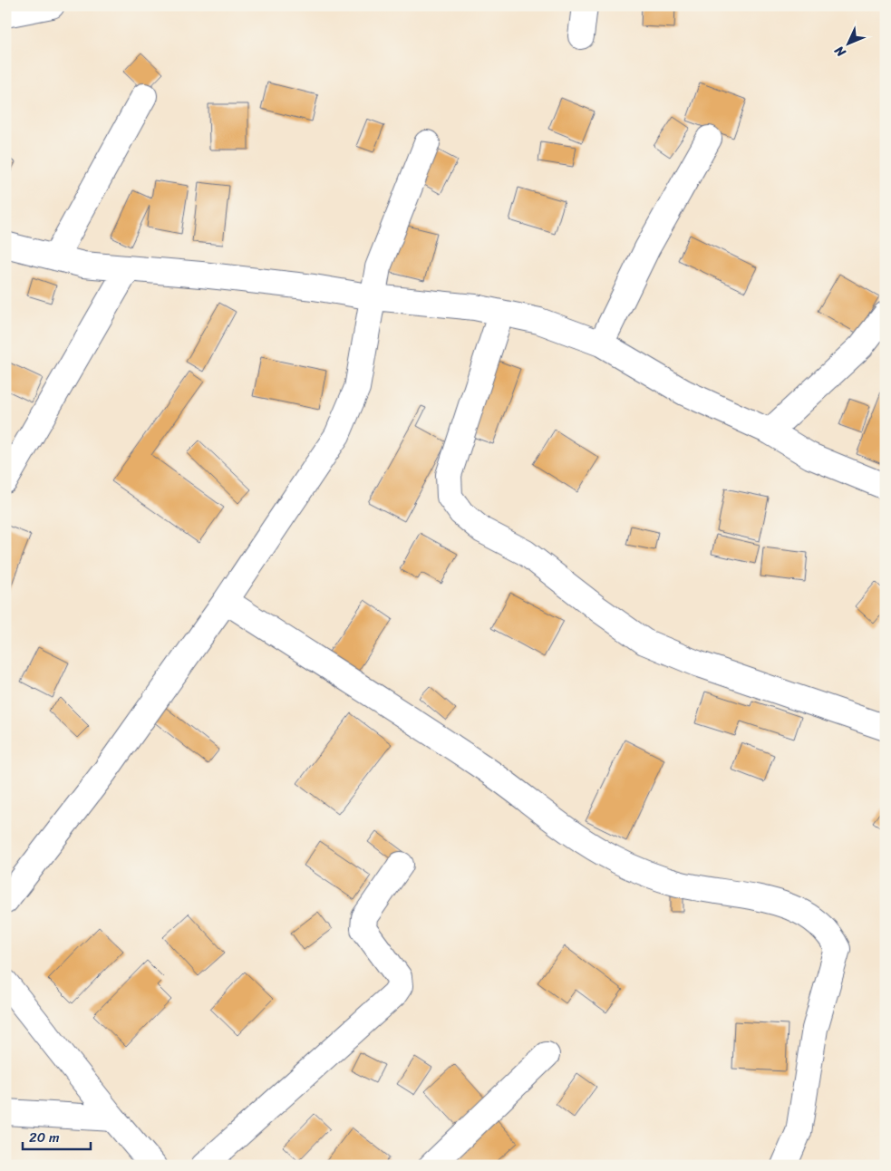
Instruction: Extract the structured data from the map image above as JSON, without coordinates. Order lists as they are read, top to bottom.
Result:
{
  "scale_bar": "20 m",
  "north": "bottom left"
}
